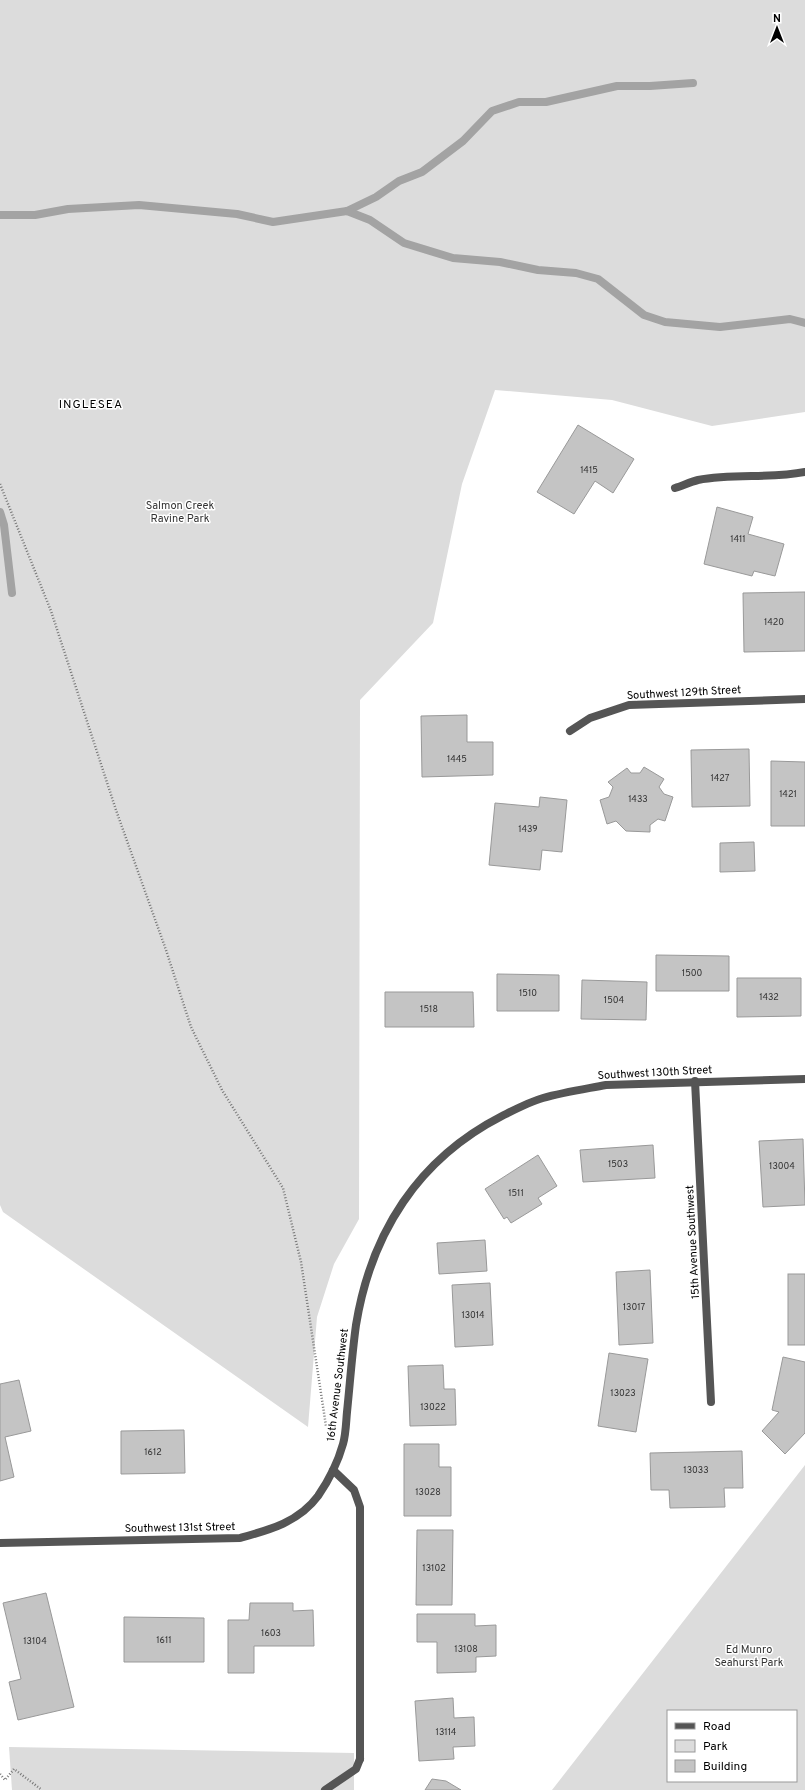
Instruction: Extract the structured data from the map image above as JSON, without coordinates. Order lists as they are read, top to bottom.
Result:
{
  "streets": {
    "street": [
      "Southwest 129th Street",
      "Southwest 130th Street",
      "15th Avenue Southwest",
      "16th Avenue Southwest",
      "Southwest 131st Street"
    ]
  },
  "crossings": [
    ["Southwest 130th Street", "15th Avenue Southwest"],
    ["Southwest 130th Street", "16th Avenue Southwest"],
    ["16th Avenue Southwest", "Southwest 131st Street"]
  ],
  "districts": ["INGLESEA"],
  "parks": ["Salmon Creek Ravine Park", "Ed Munro Seahurst Park"],
  "house_numbers": [
    "1415",
    "1411",
    "1420",
    "1445",
    "1427",
    "1421",
    "1433",
    "1439",
    "1500",
    "1510",
    "1432",
    "1504",
    "1518",
    "1503",
    "13004",
    "1511",
    "13017",
    "13014",
    "13023",
    "13022",
    "1612",
    "13033",
    "13028",
    "13102",
    "1603",
    "1611",
    "13104",
    "13108",
    "13114"
  ],
  "legend": ["Road", "Park", "Building"],
  "north": "top"
}
